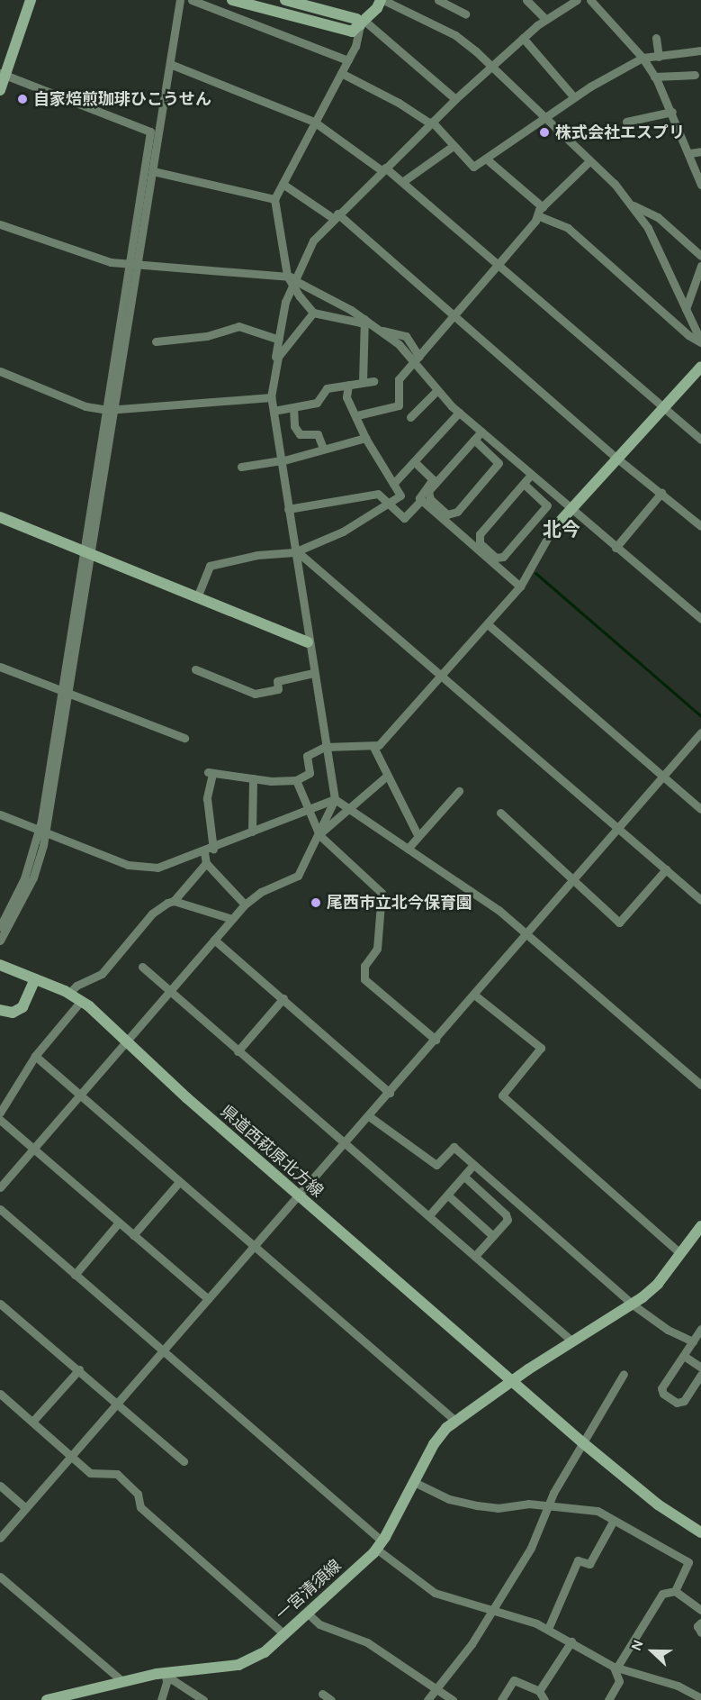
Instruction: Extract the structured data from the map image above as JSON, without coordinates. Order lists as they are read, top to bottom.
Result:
{
  "streets": {
    "main road": ["県道西萩原北方線", "一宮清須線"]
  },
  "crossings": [
    ["県道西萩原北方線", "一宮清須線"]
  ],
  "districts": ["北今"],
  "places": ["自家焙煎珈琲ひこうせん", "株式会社エスプリ", "尾西市立北今保育園"],
  "north": "left"
}
